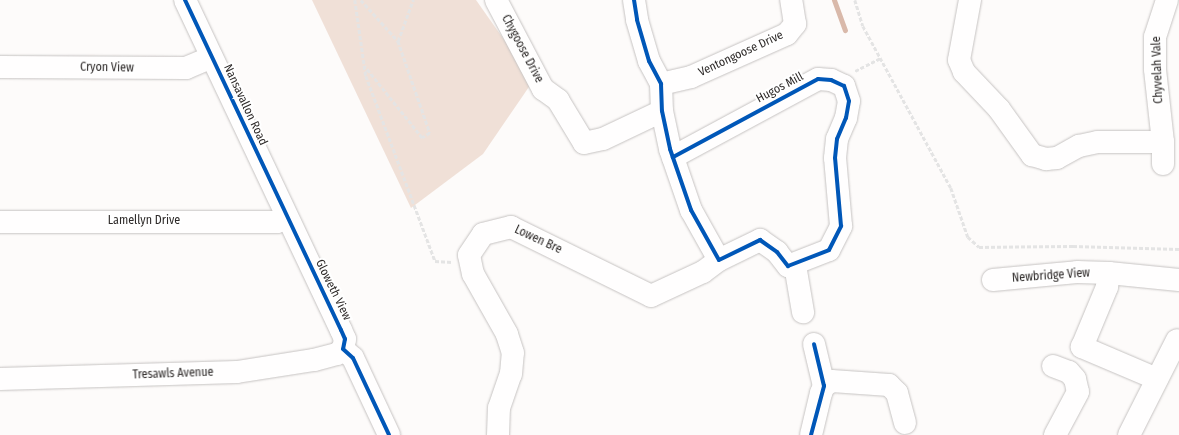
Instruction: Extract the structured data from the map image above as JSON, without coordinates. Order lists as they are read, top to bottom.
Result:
{
  "streets": {
    "street": [
      "Chygoose Drive",
      "Ventongoose Drive",
      "Cryon View",
      "Chyvelah Vale",
      "Hugos Mill",
      "Nansavallon Road",
      "Lamellyn Drive",
      "Lowen Bre",
      "Newbridge View",
      "Gloweth View",
      "Tresawls Avenue"
    ]
  },
  "crossings": [
    ["Cryon View", "Nansavallon Road"],
    ["Nansavallon Road", "Lamellyn Drive"],
    ["Nansavallon Road", "Gloweth View"],
    ["Lamellyn Drive", "Gloweth View"],
    ["Gloweth View", "Tresawls Avenue"]
  ]
}
